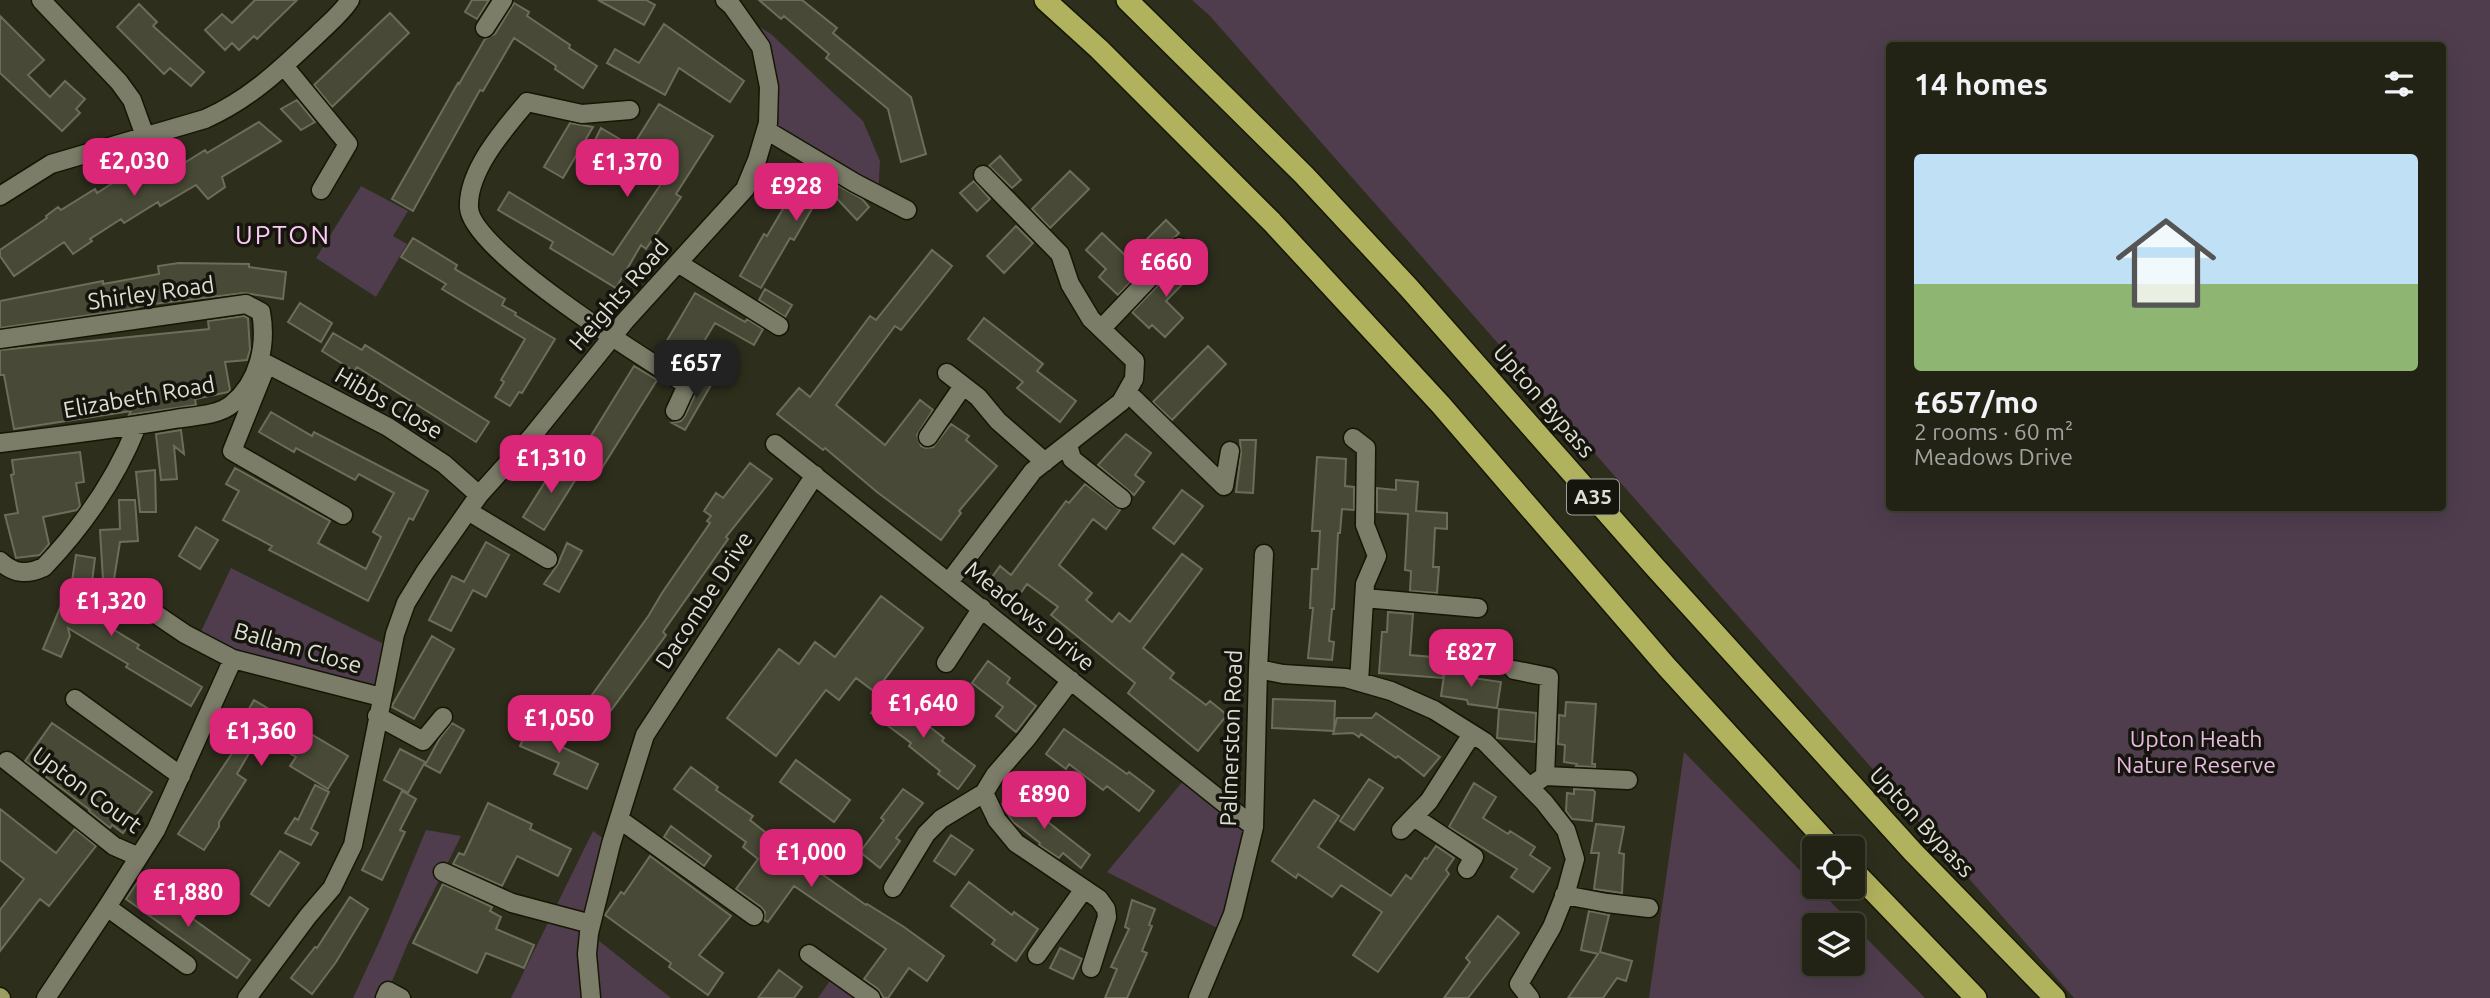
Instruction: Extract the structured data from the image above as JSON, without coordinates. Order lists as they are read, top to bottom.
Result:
{
  "streets": {
    "highway": ["Upton Bypass", "A35"],
    "street": [
      "Shirley Road",
      "Heights Road",
      "Elizabeth Road",
      "Hibbs Close",
      "Dacombe Drive",
      "Meadows Drive",
      "Ballam Close",
      "Palmerston Road",
      "Upton Court"
    ]
  },
  "crossings": [
    ["Shirley Road", "Elizabeth Road"],
    ["Shirley Road", "Hibbs Close"],
    ["Heights Road", "Hibbs Close"],
    ["Heights Road", "Ballam Close"],
    ["Elizabeth Road", "Hibbs Close"],
    ["Dacombe Drive", "Meadows Drive"],
    ["Meadows Drive", "Palmerston Road"],
    ["Ballam Close", "Upton Court"]
  ],
  "districts": ["UPTON"],
  "parks": ["Upton Heath Nature Reserve"],
  "page": {
    "heading": "14 homes",
    "list": [
      {
        "name": "£657/mo",
        "note": "2 rooms · 60 m² · Meadows Drive"
      }
    ],
    "price": [
      "£2,030",
      "£1,370",
      "£928",
      "£660",
      "£657",
      "£1,310",
      "£1,320",
      "£827",
      "£1,640",
      "£1,050",
      "£1,360",
      "£890",
      "£1,000",
      "£1,880"
    ]
  }
}
